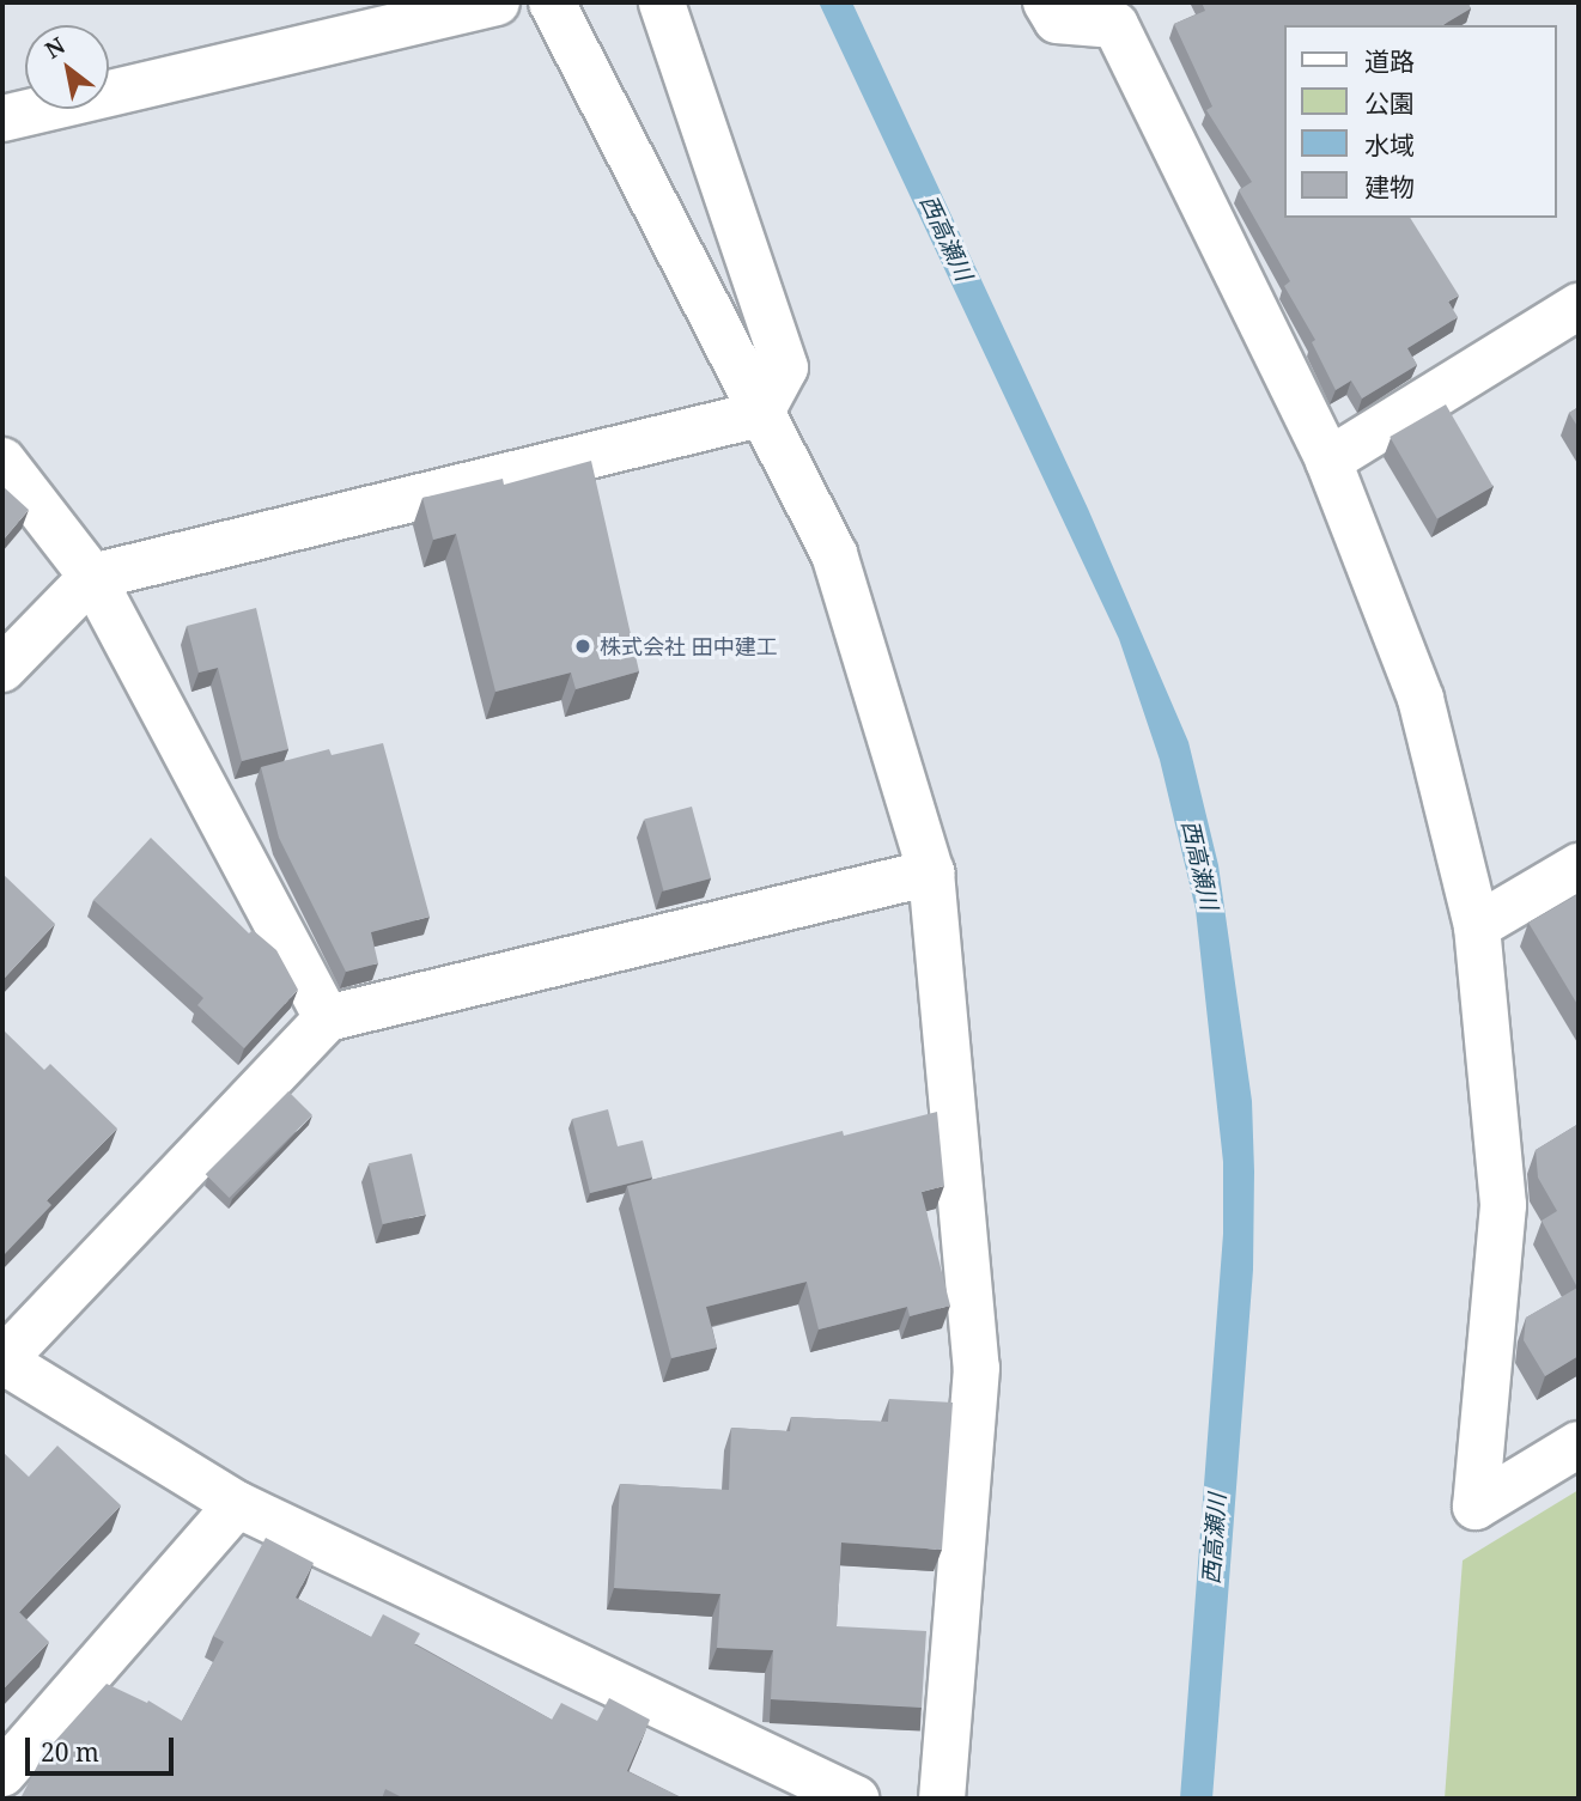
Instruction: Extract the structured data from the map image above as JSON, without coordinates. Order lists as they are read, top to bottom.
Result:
{
  "water": ["西高瀬川"],
  "places": ["株式会社 田中建工"],
  "legend": [
    "道路",
    "公園",
    "水域",
    "建物"
  ],
  "scale_bar": "20 m",
  "north": "top left"
}
